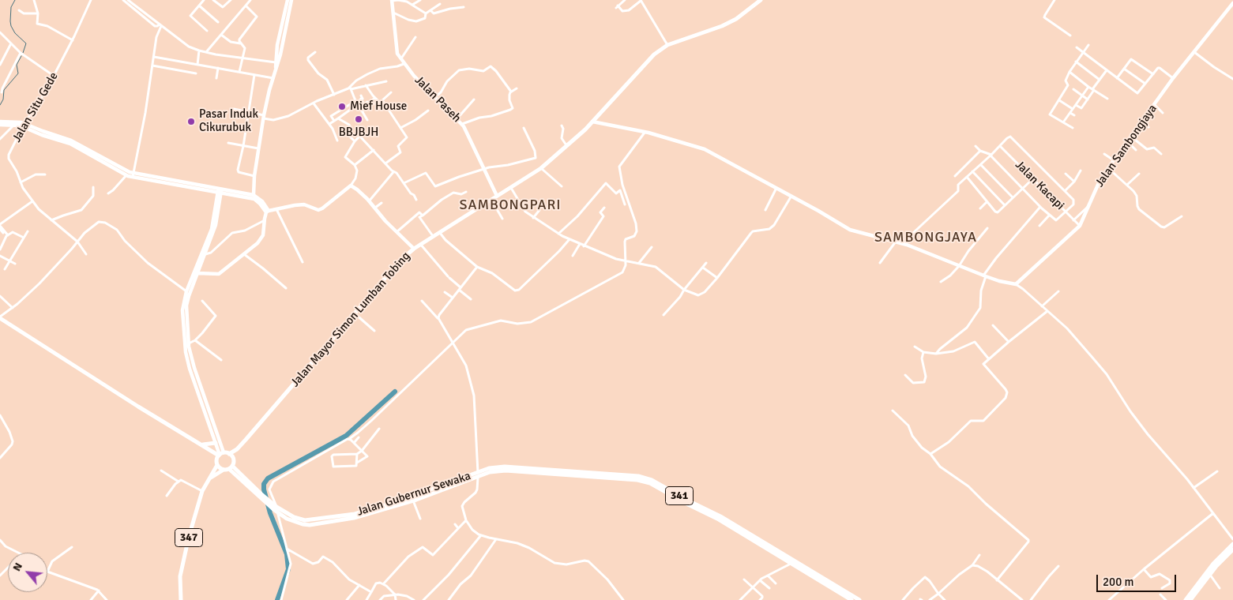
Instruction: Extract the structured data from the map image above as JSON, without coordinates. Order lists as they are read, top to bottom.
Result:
{
  "streets": {
    "main road": [
      "Jalan Mayor Simon Lumban Tobing",
      "Jalan Gubernur Sewaka",
      "341",
      "347"
    ],
    "street": [
      "Jalan Paseh",
      "Jalan Situ Gede",
      "Jalan Sambongjaya",
      "Jalan Kacapi"
    ]
  },
  "crossings": [
    ["Jalan Paseh", "Jalan Mayor Simon Lumban Tobing"],
    ["Jalan Sambongjaya", "Jalan Kacapi"],
    ["Jalan Mayor Simon Lumban Tobing", "341"],
    ["Jalan Gubernur Sewaka", "341"]
  ],
  "districts": ["SAMBONGPARI", "SAMBONGJAYA"],
  "places": ["Mief House", "BBJBJH", "Pasar Induk Cikurubuk"],
  "scale_bar": "200 m",
  "north": "top left"
}
